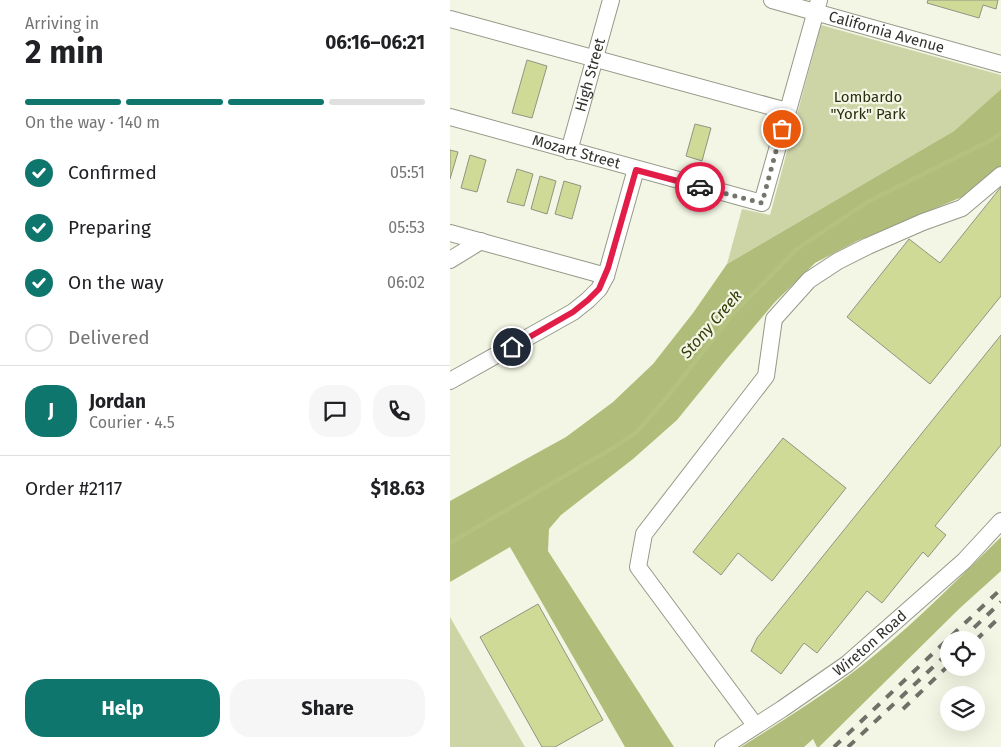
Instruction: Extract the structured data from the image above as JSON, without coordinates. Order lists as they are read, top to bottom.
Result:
{
  "streets": {
    "street": [
      "California Avenue",
      "High Street",
      "Mozart Street",
      "Wireton Road"
    ]
  },
  "crossings": [
    ["High Street", "Mozart Street"]
  ],
  "water": ["Stony Creek"],
  "parks": ["Lombardo \"York\" Park"],
  "page": {
    "heading": ["2 min", "Arriving in", "06:16–06:21"],
    "panel": [
      "Jordan",
      "Courier · 4.5",
      "Order #2117",
      "$18.63"
    ],
    "bar": "On the way · 140 m",
    "list": [
      ["Confirmed", "05:51"],
      ["Preparing", "05:53"],
      ["On the way", "06:02"],
      "Delivered"
    ],
    "round": "J",
    "buttons": ["Help", "Share"]
  }
}
